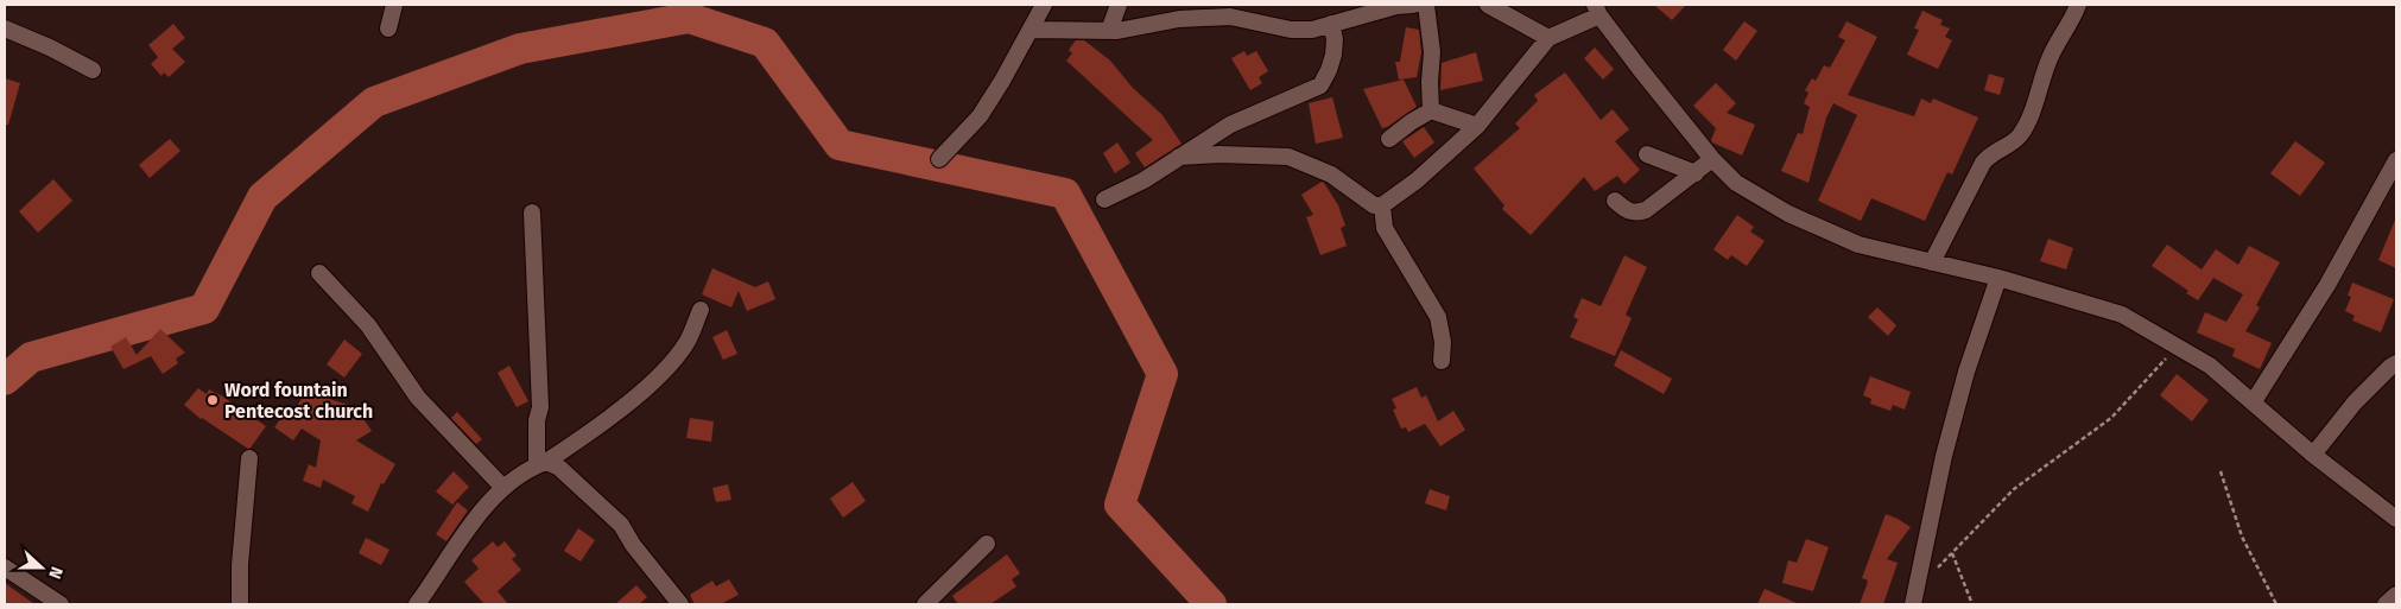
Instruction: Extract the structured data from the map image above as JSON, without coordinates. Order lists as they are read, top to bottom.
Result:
{
  "places": ["Word fountain Pentecost church"],
  "north": "right"
}
